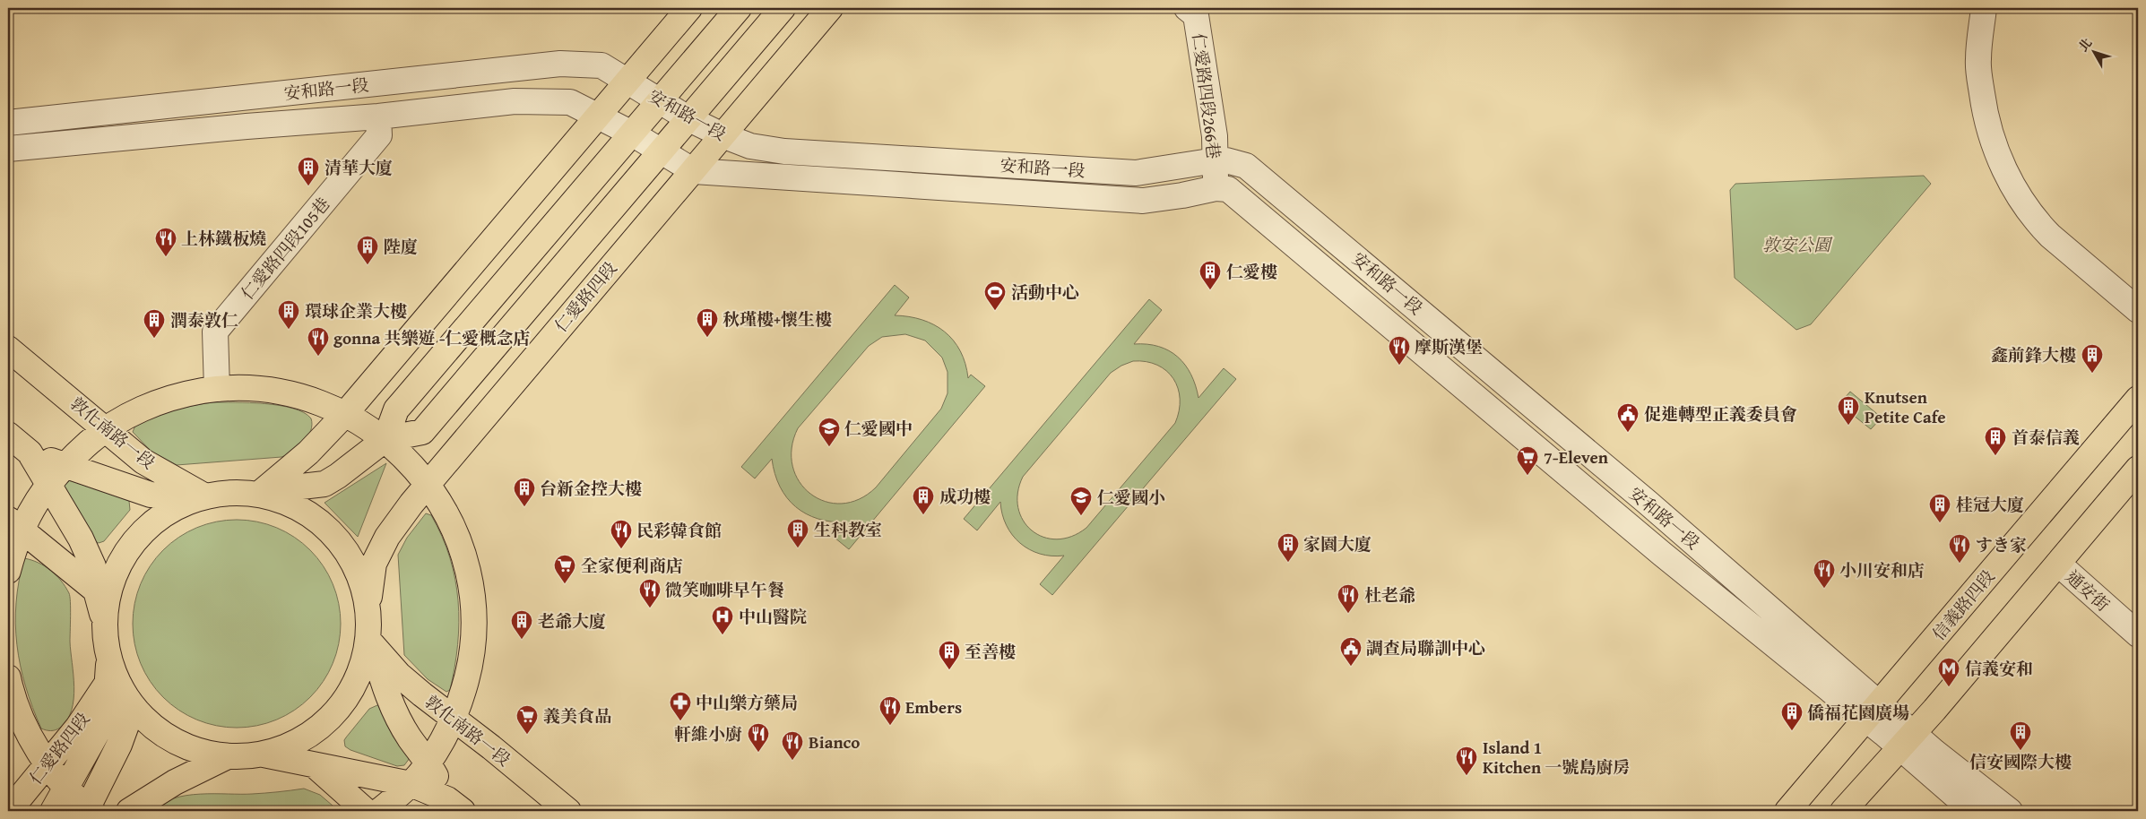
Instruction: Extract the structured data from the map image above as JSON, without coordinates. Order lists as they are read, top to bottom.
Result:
{
  "streets": {
    "main road": ["仁愛路四段", "敦化南路一段", "信義路四段"],
    "street": [
      "安和路一段",
      "仁愛路四段266巷",
      "仁愛路四段105巷",
      "通安街"
    ]
  },
  "crossings": [
    ["安和路一段", "仁愛路四段266巷"],
    ["安和路一段", "仁愛路四段105巷"],
    ["安和路一段", "仁愛路四段"],
    ["安和路一段", "信義路四段"],
    ["通安街", "信義路四段"]
  ],
  "parks": ["敦安公園"],
  "places": {
    "building": [
      "清華大廈",
      "陛廈",
      "仁愛樓",
      "環球企業大樓",
      "秋瑾樓+懷生樓",
      "潤泰敦仁",
      "鑫前鋒大樓",
      "Knutsen Petite Cafe",
      "首泰信義",
      "台新金控大樓",
      "成功樓",
      "桂冠大廈",
      "生科教室",
      "家園大廈",
      "老爺大廈",
      "至善樓",
      "僑福花園廣場",
      "信安國際大樓"
    ],
    "restaurant": [
      "上林鐵板燒",
      "gonna 共樂遊 -仁愛概念店",
      "摩斯漢堡",
      "民彩韓食館",
      "すき家",
      "小川安和店",
      "微笑咖啡早午餐",
      "杜老爺",
      "Embers",
      "軒維小廚",
      "Bianco",
      "Island 1 Kitchen 一號島廚房"
    ],
    "sports": ["活動中心"],
    "public building": ["促進轉型正義委員會", "調查局聯訓中心"],
    "school or university": ["仁愛國中", "仁愛國小"],
    "supermarket": ["7-Eleven", "全家便利商店", "義美食品"],
    "hospital": ["中山醫院"],
    "metro station": ["信義安和"],
    "pharmacy": ["中山樂方藥局"]
  },
  "north": "top left"
}
